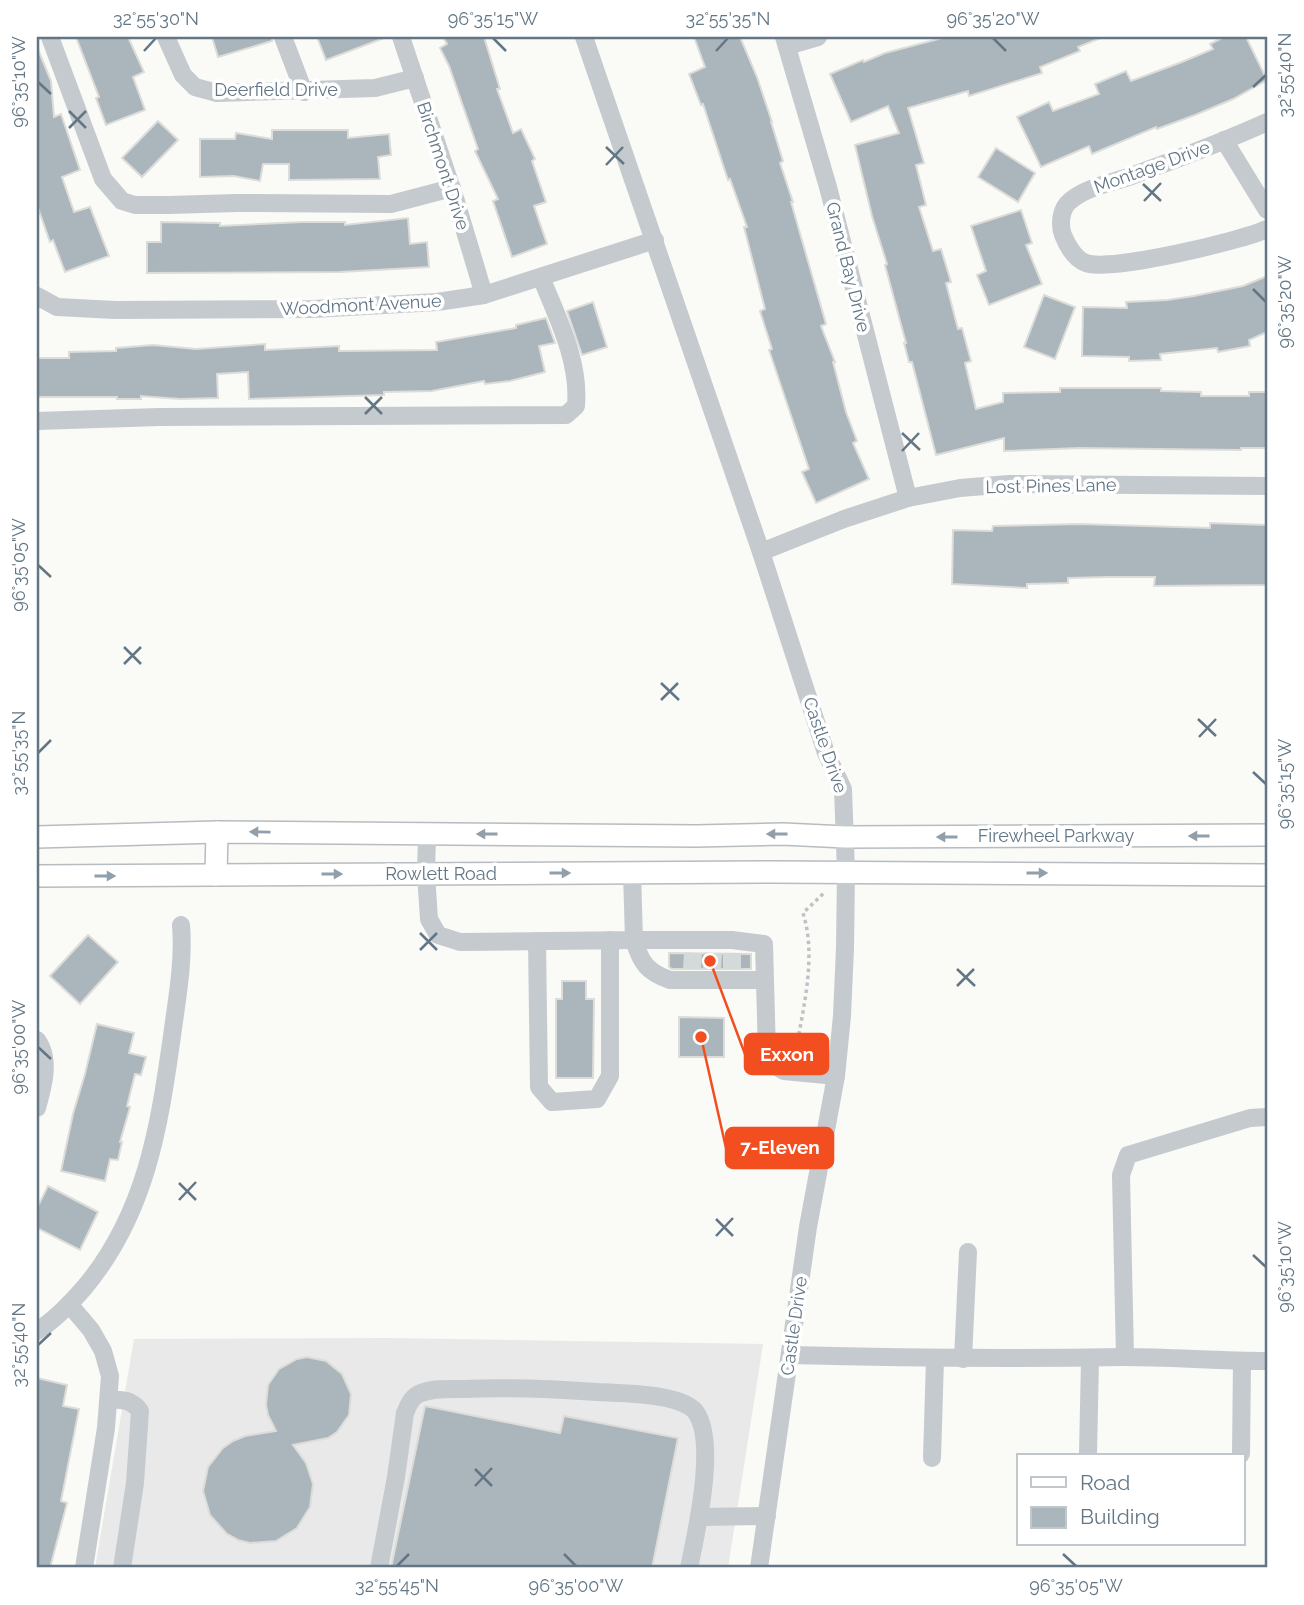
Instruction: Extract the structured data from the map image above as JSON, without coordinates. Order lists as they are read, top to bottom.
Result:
{
  "streets": {
    "main road": ["Firewheel Parkway", "Rowlett Road"],
    "street": [
      "Deerfield Drive",
      "Birchmont Drive",
      "Montage Drive",
      "Grand Bay Drive",
      "Woodmont Avenue",
      "Lost Pines Lane",
      "Castle Drive"
    ]
  },
  "crossings": [
    ["Deerfield Drive", "Birchmont Drive"],
    ["Birchmont Drive", "Woodmont Avenue"],
    ["Grand Bay Drive", "Lost Pines Lane"],
    ["Woodmont Avenue", "Castle Drive"],
    ["Lost Pines Lane", "Castle Drive"],
    ["Castle Drive", "Firewheel Parkway"],
    ["Castle Drive", "Rowlett Road"],
    ["Firewheel Parkway", "Rowlett Road"]
  ],
  "places": ["Exxon", "7-Eleven"],
  "legend": ["Road", "Building"],
  "coordinates": [
    "32°55'30\"N",
    "96°35'15\"W",
    "32°55'35\"N",
    "96°35'20\"W",
    "32°55'40\"N",
    "96°35'10\"W",
    "96°35'05\"W",
    "96°35'00\"W",
    "32°55'45\"N"
  ]
}
